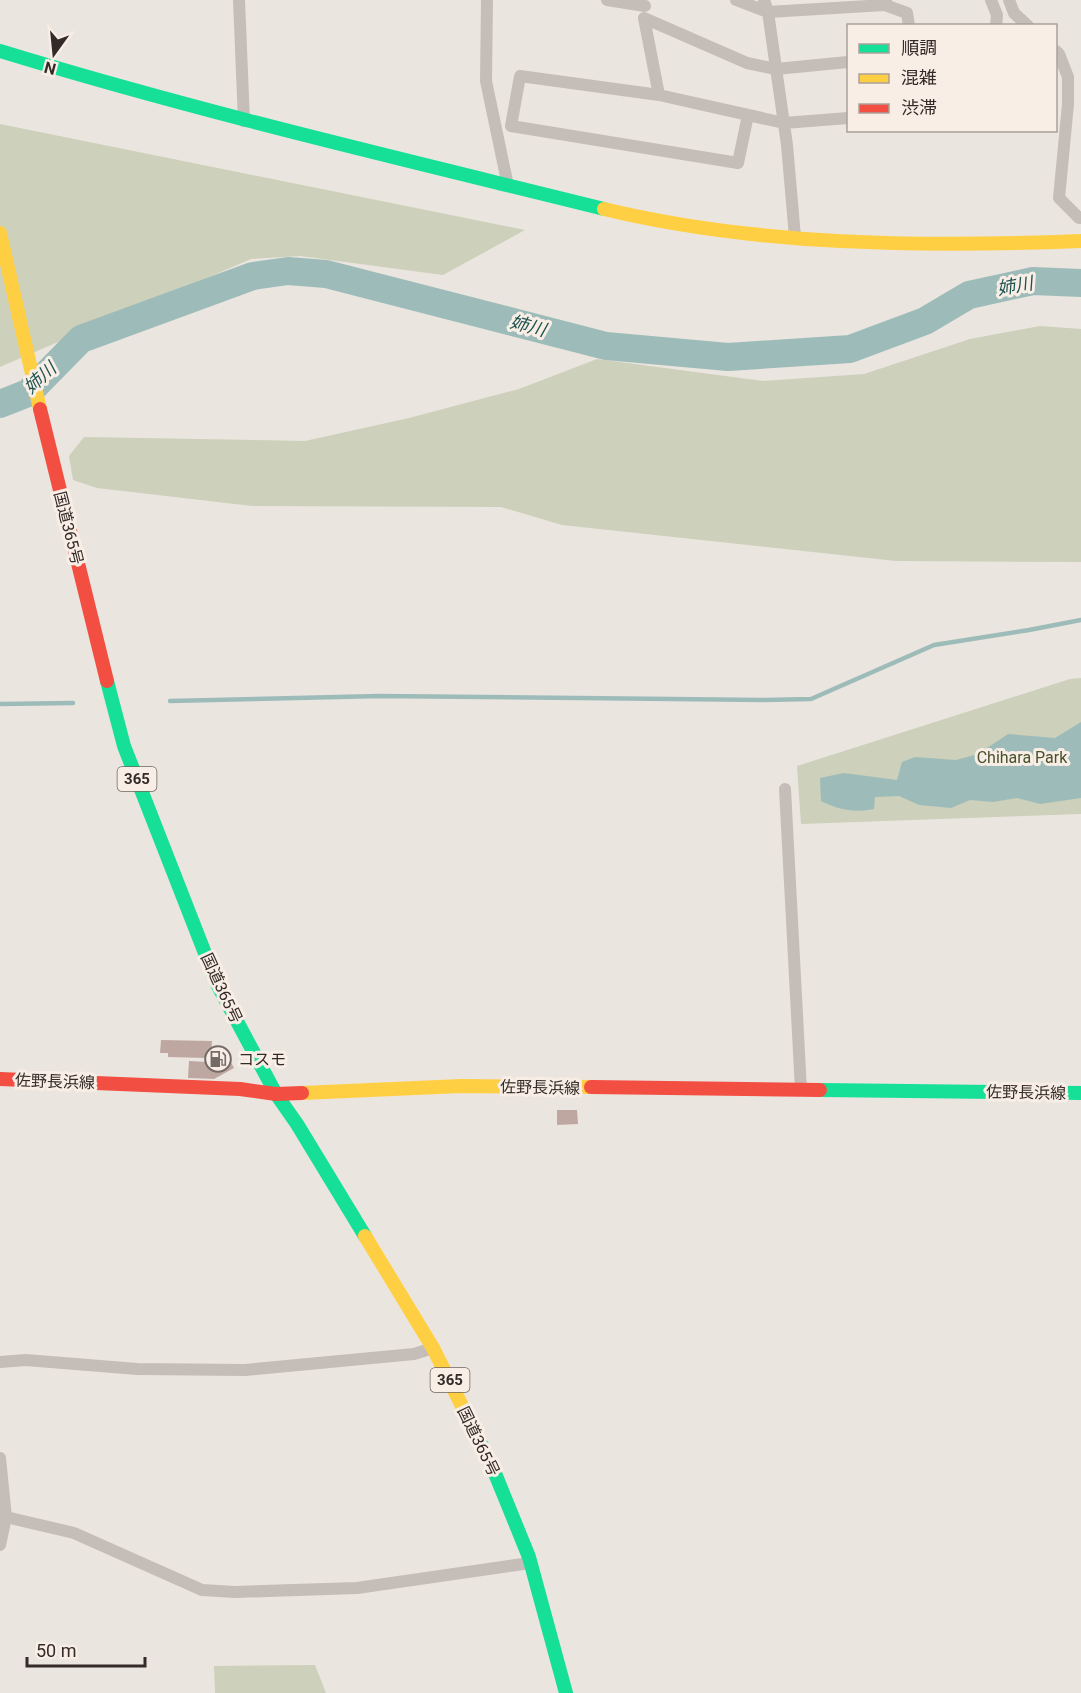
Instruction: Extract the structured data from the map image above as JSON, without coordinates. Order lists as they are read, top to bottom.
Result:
{
  "streets": {
    "main road": ["国道365号", "365", "佐野長浜線"]
  },
  "crossings": [
    ["国道365号", "佐野長浜線"]
  ],
  "water": ["姉川"],
  "parks": ["Chihara Park"],
  "places": {
    "fuel station": ["コスモ"]
  },
  "legend": ["順調", "混雑", "渋滞"],
  "scale_bar": "50 m",
  "north": "bottom"
}
